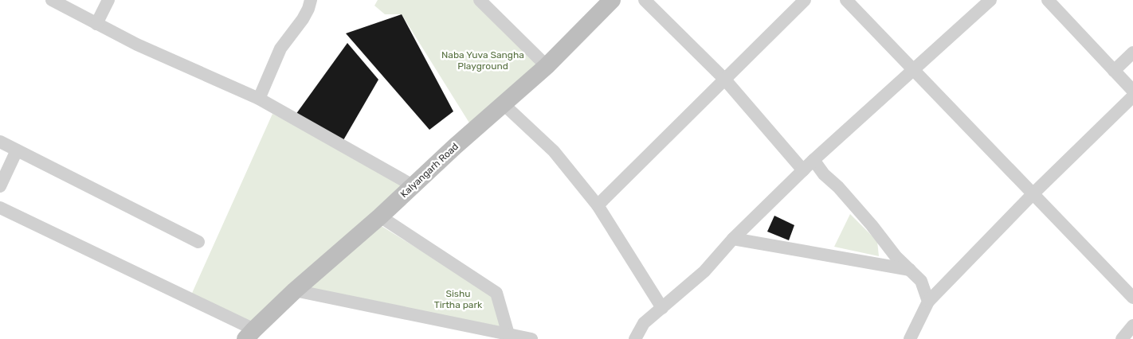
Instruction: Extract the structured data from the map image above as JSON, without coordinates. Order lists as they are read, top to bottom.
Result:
{
  "streets": {
    "main road": ["Kalyangarh Road"]
  },
  "parks": ["Naba Yuva Sangha Playground", "Sishu Tirtha park"]
}
